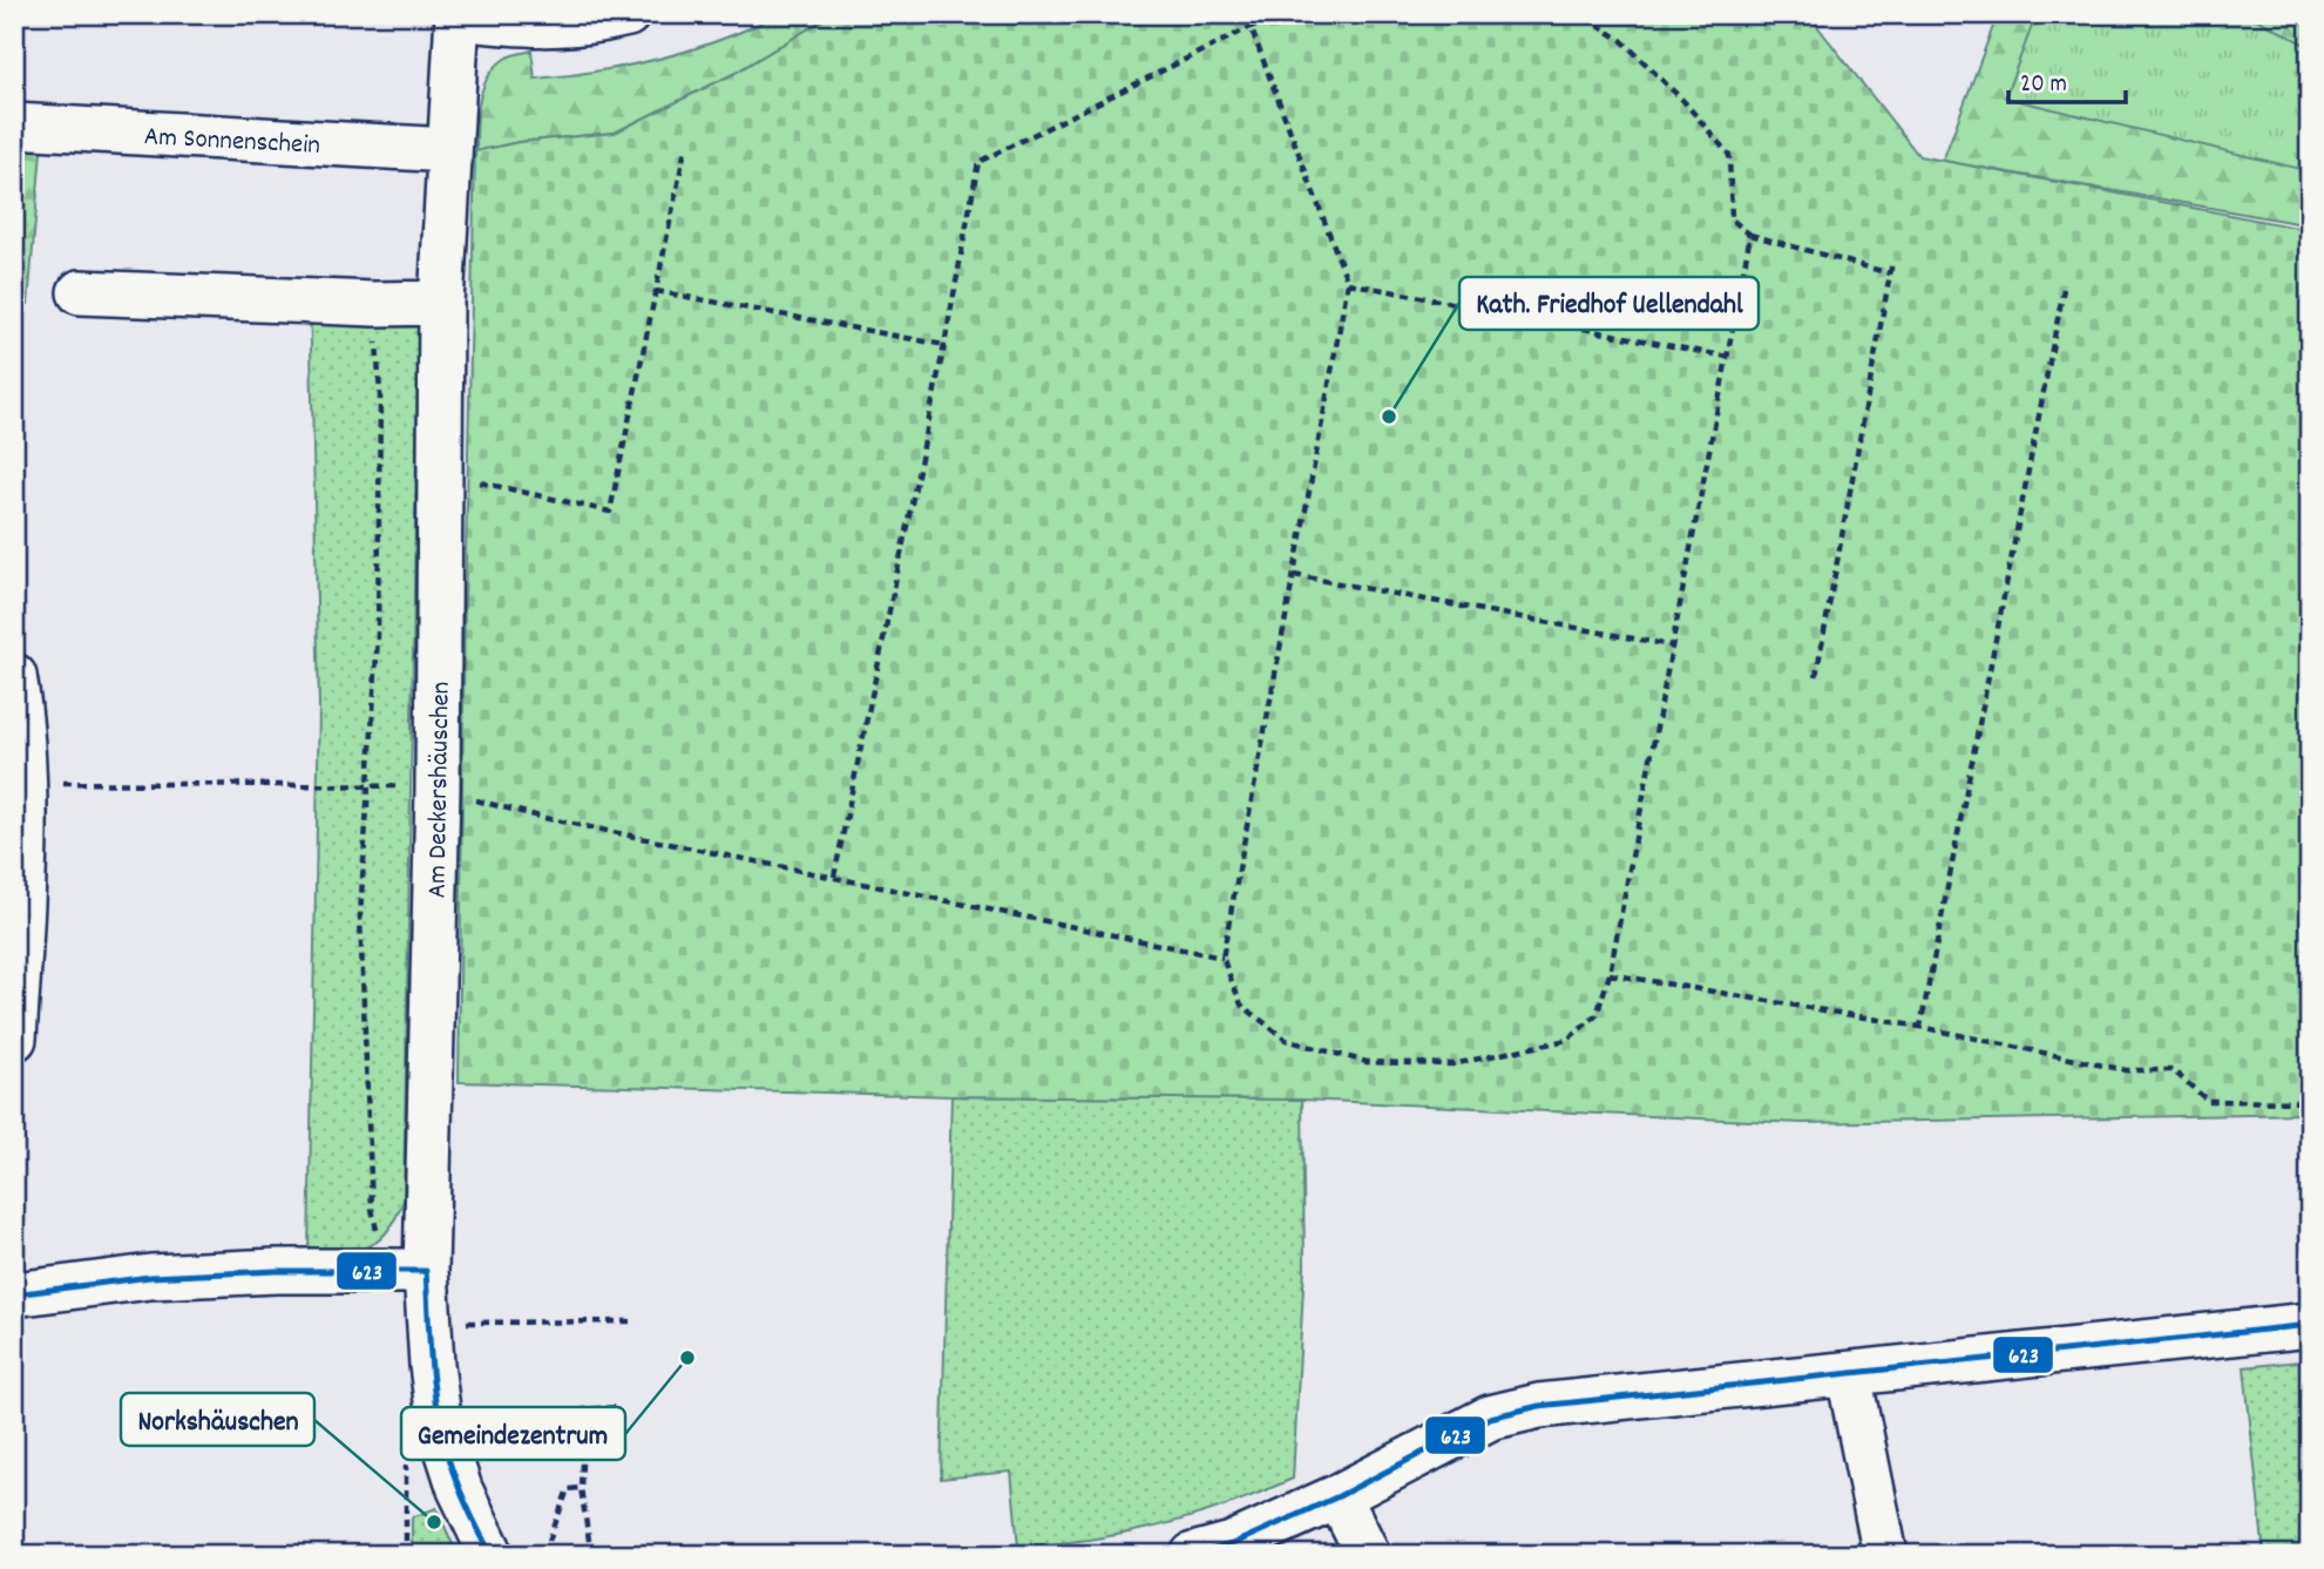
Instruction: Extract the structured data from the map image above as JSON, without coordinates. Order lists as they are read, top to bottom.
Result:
{
  "streets": {
    "street": ["Am Sonnenschein", "Am Deckershäuschen"]
  },
  "crossings": [
    ["Am Sonnenschein", "Am Deckershäuschen"]
  ],
  "places": ["Kath. Friedhof Uellendahl", "Gemeindezentrum", "Norkshäuschen"],
  "lines": ["transit line 623"],
  "scale_bar": "20 m"
}
